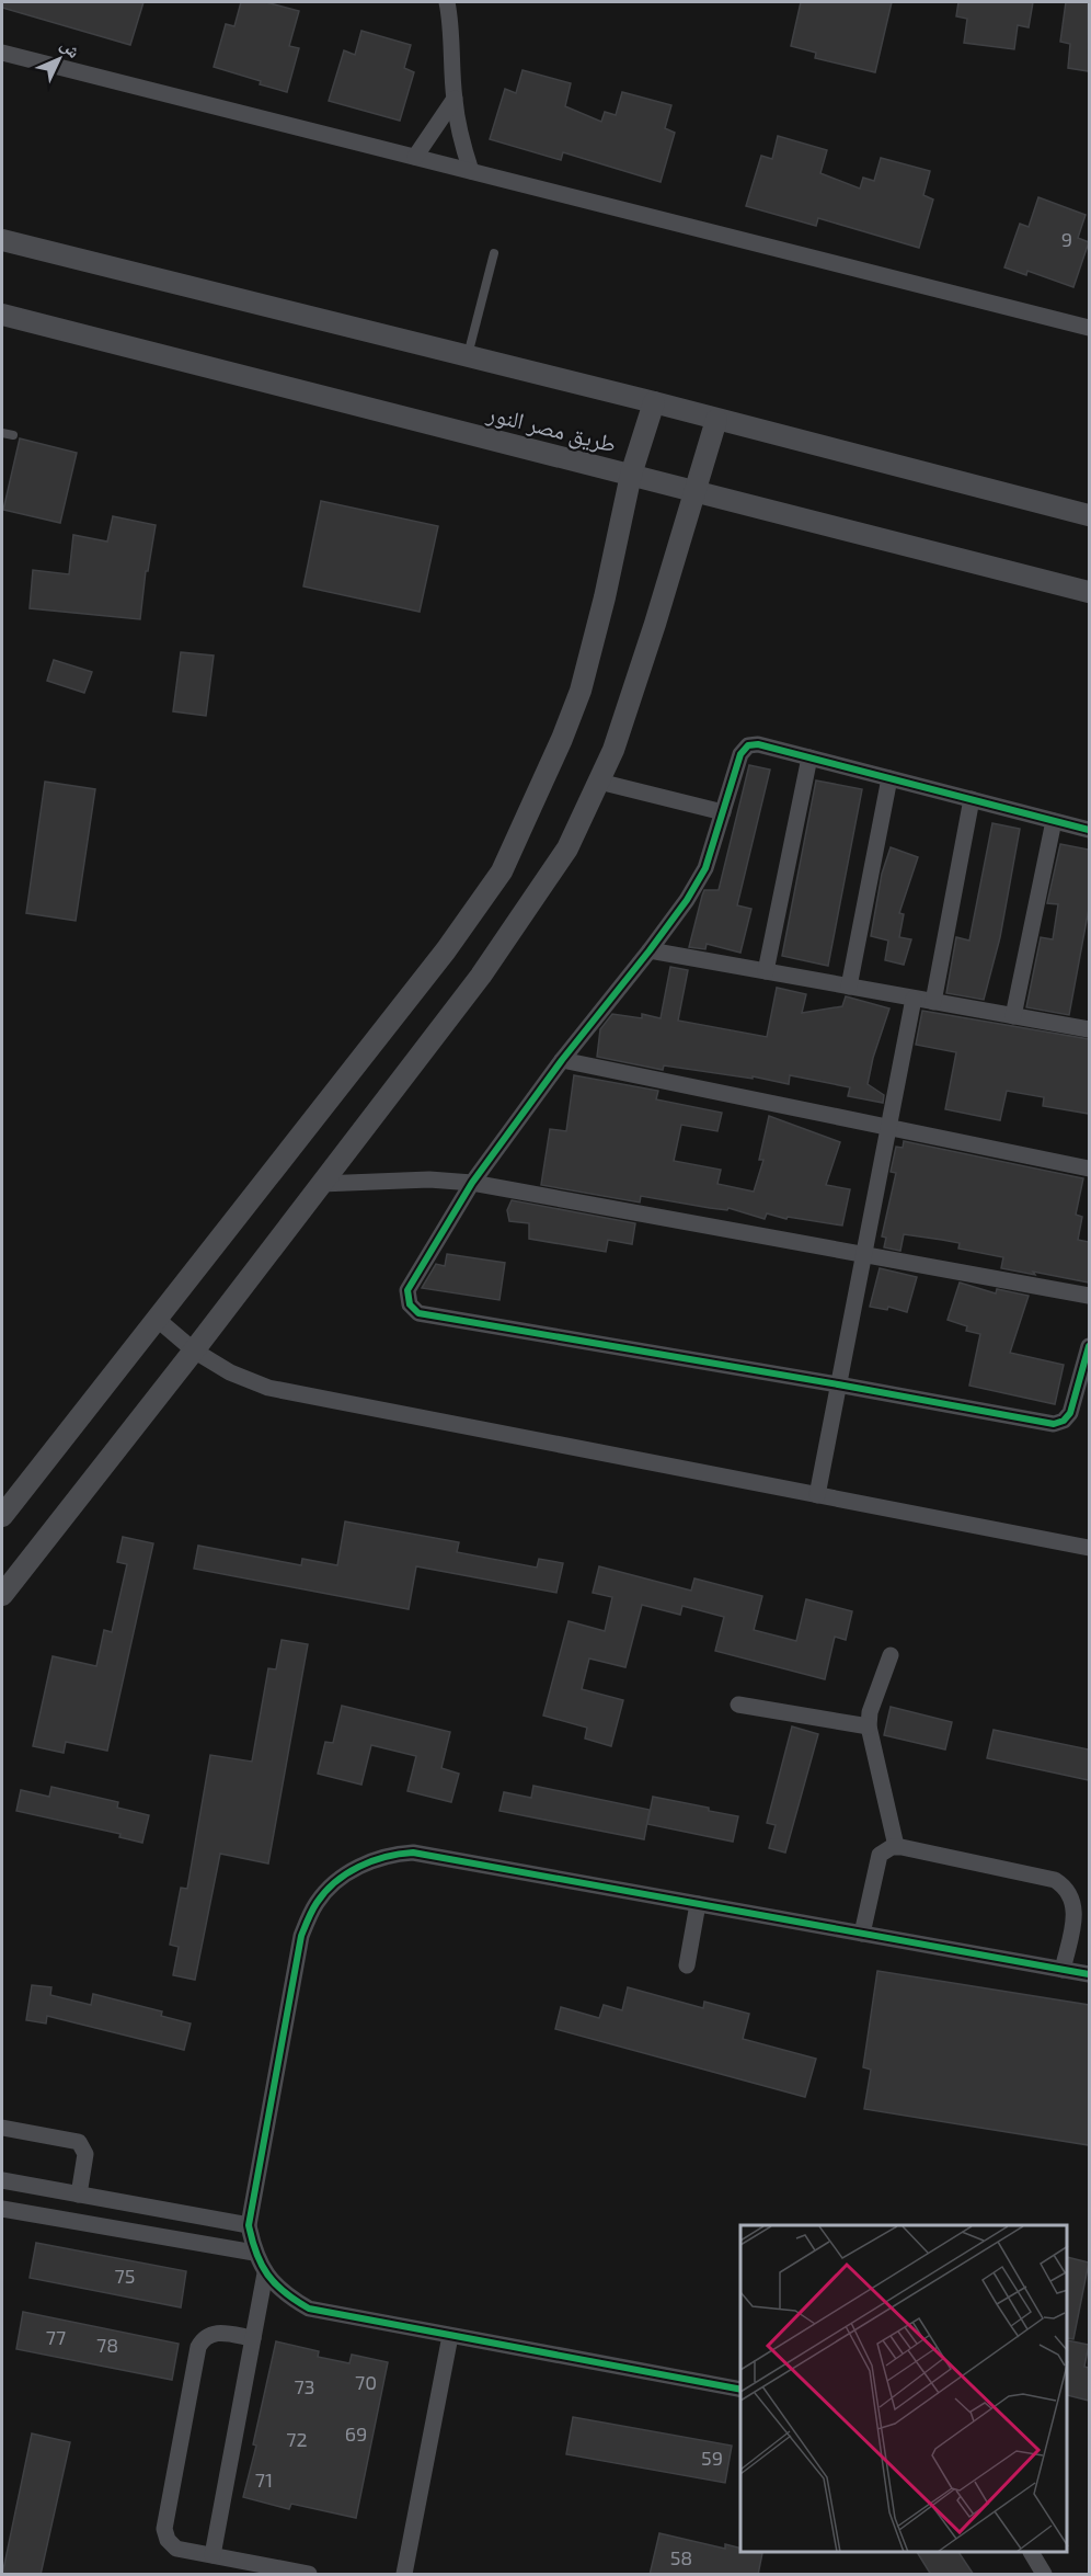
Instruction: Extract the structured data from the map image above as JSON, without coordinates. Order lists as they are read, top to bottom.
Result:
{
  "streets": {
    "street": ["طريق مصر النور"]
  },
  "house_numbers": [
    "9",
    "75",
    "77",
    "78",
    "70",
    "73",
    "69",
    "72",
    "59",
    "71",
    "58"
  ],
  "north": "top right"
}
